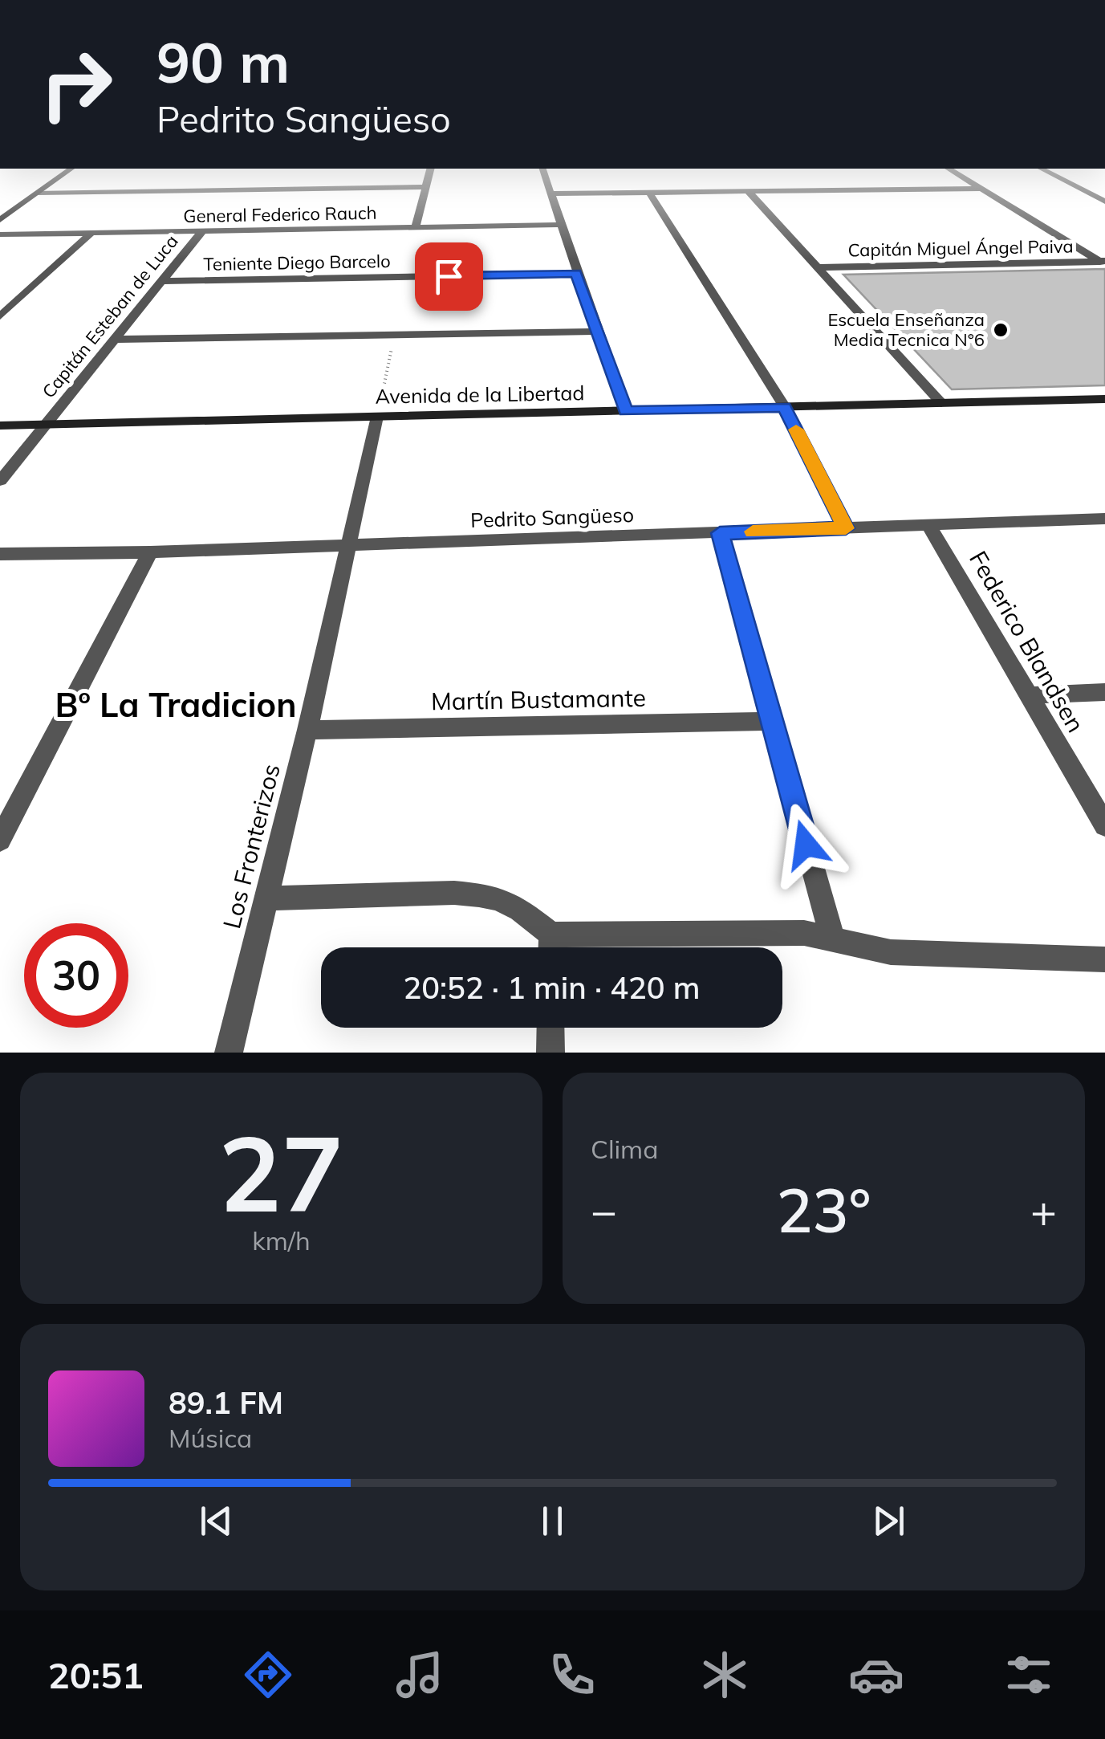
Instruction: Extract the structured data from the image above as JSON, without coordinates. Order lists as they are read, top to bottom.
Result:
{
  "streets": {
    "main road": ["Avenida de la Libertad"],
    "street": [
      "General Federico Rauch",
      "Capitán Miguel Ángel Paiva",
      "Teniente Diego Barcelo",
      "Capitán Esteban de Luca",
      "Pedrito Sangüeso",
      "Federico Blandsen",
      "Martín Bustamante",
      "Los Fronterizos"
    ]
  },
  "crossings": [
    ["General Federico Rauch", "Capitán Esteban de Luca"],
    ["Teniente Diego Barcelo", "Capitán Esteban de Luca"],
    ["Capitán Esteban de Luca", "Avenida de la Libertad"],
    ["Avenida de la Libertad", "Los Fronterizos"],
    ["Pedrito Sangüeso", "Federico Blandsen"],
    ["Pedrito Sangüeso", "Los Fronterizos"],
    ["Martín Bustamante", "Los Fronterizos"]
  ],
  "districts": ["Bº La Tradicion"],
  "places": ["Escuela Enseñanza Media Tecnica N°6"],
  "page": {
    "turn": ["90 m", "Pedrito Sangüeso"],
    "limit": "30",
    "trip": "20:52 · 1 min · 420 m",
    "tile": [
      ["27", "km/h"],
      "Clima"
    ],
    "heat": ["−", "23°", "+"],
    "song": ["89.1 FM", "Música"],
    "tabs": "20:51"
  }
}
